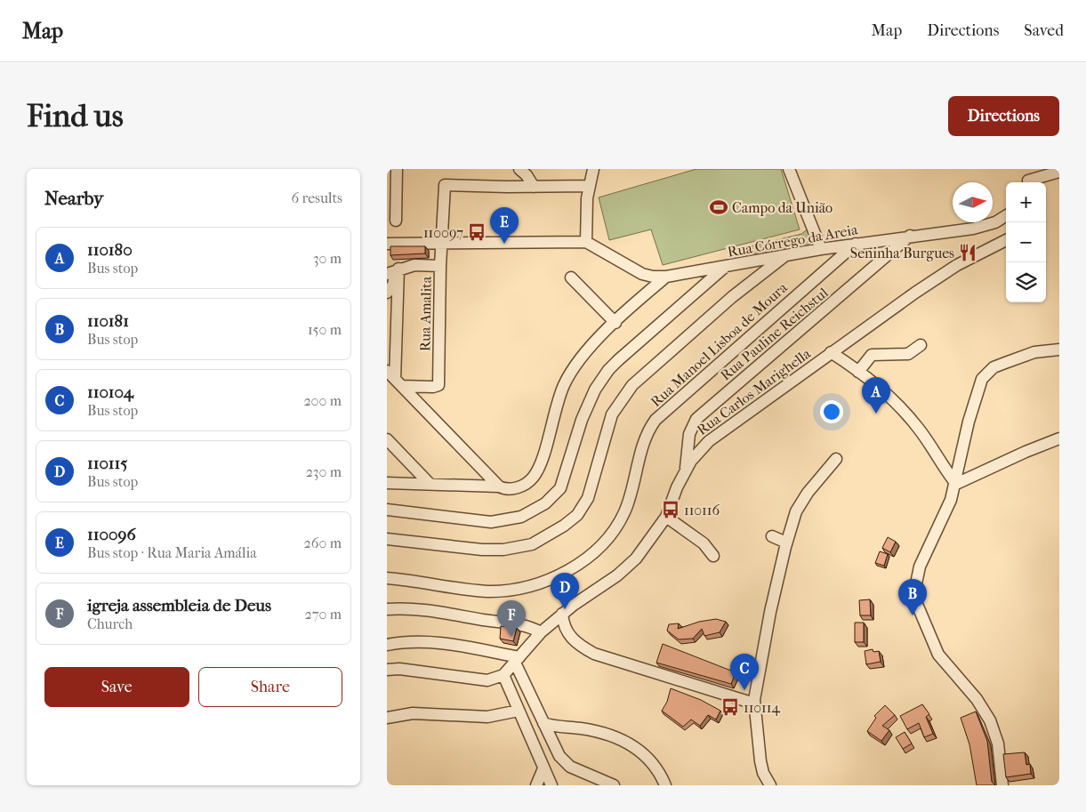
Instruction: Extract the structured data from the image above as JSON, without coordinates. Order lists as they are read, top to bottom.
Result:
{
  "streets": {
    "street": [
      "Rua Córrego da Areia",
      "Rua Amalita",
      "Rua Pauline Reichstul",
      "Rua Manoel Lisboa de Moura",
      "Rua Carlos Marighella"
    ]
  },
  "crossings": [
    ["Rua Córrego da Areia", "Rua Pauline Reichstul"],
    ["Rua Córrego da Areia", "Rua Manoel Lisboa de Moura"],
    ["Rua Pauline Reichstul", "Rua Carlos Marighella"]
  ],
  "places": {
    "sports": ["Campo da União"],
    "bus stop": ["110097", "110116", "110114"],
    "restaurant": ["Seninha Burgues"]
  },
  "north": "right",
  "page": {
    "header": "Map",
    "nav": ["Map", "Directions", "Saved"],
    "buttons": [
      "Directions",
      ["Save", "Share"]
    ],
    "title": "Find us",
    "heading": ["Nearby", "6 results"],
    "map_buttons": ["+", "−"],
    "pins": [
      "E",
      "A",
      "D",
      "B",
      "F",
      "C"
    ],
    "list": [
      {
        "mark": "A",
        "name": "110180",
        "note": "Bus stop",
        "value": "30 m"
      },
      {
        "mark": "B",
        "name": "110181",
        "note": "Bus stop",
        "value": "150 m"
      },
      {
        "mark": "C",
        "name": "110104",
        "note": "Bus stop",
        "value": "200 m"
      },
      {
        "mark": "D",
        "name": "110115",
        "note": "Bus stop",
        "value": "230 m"
      },
      {
        "mark": "E",
        "name": "110096",
        "note": "Bus stop · Rua Maria Amália",
        "value": "260 m"
      },
      {
        "mark": "F",
        "name": "igreja assembleia de Deus",
        "note": "Church",
        "value": "270 m"
      }
    ]
  }
}
